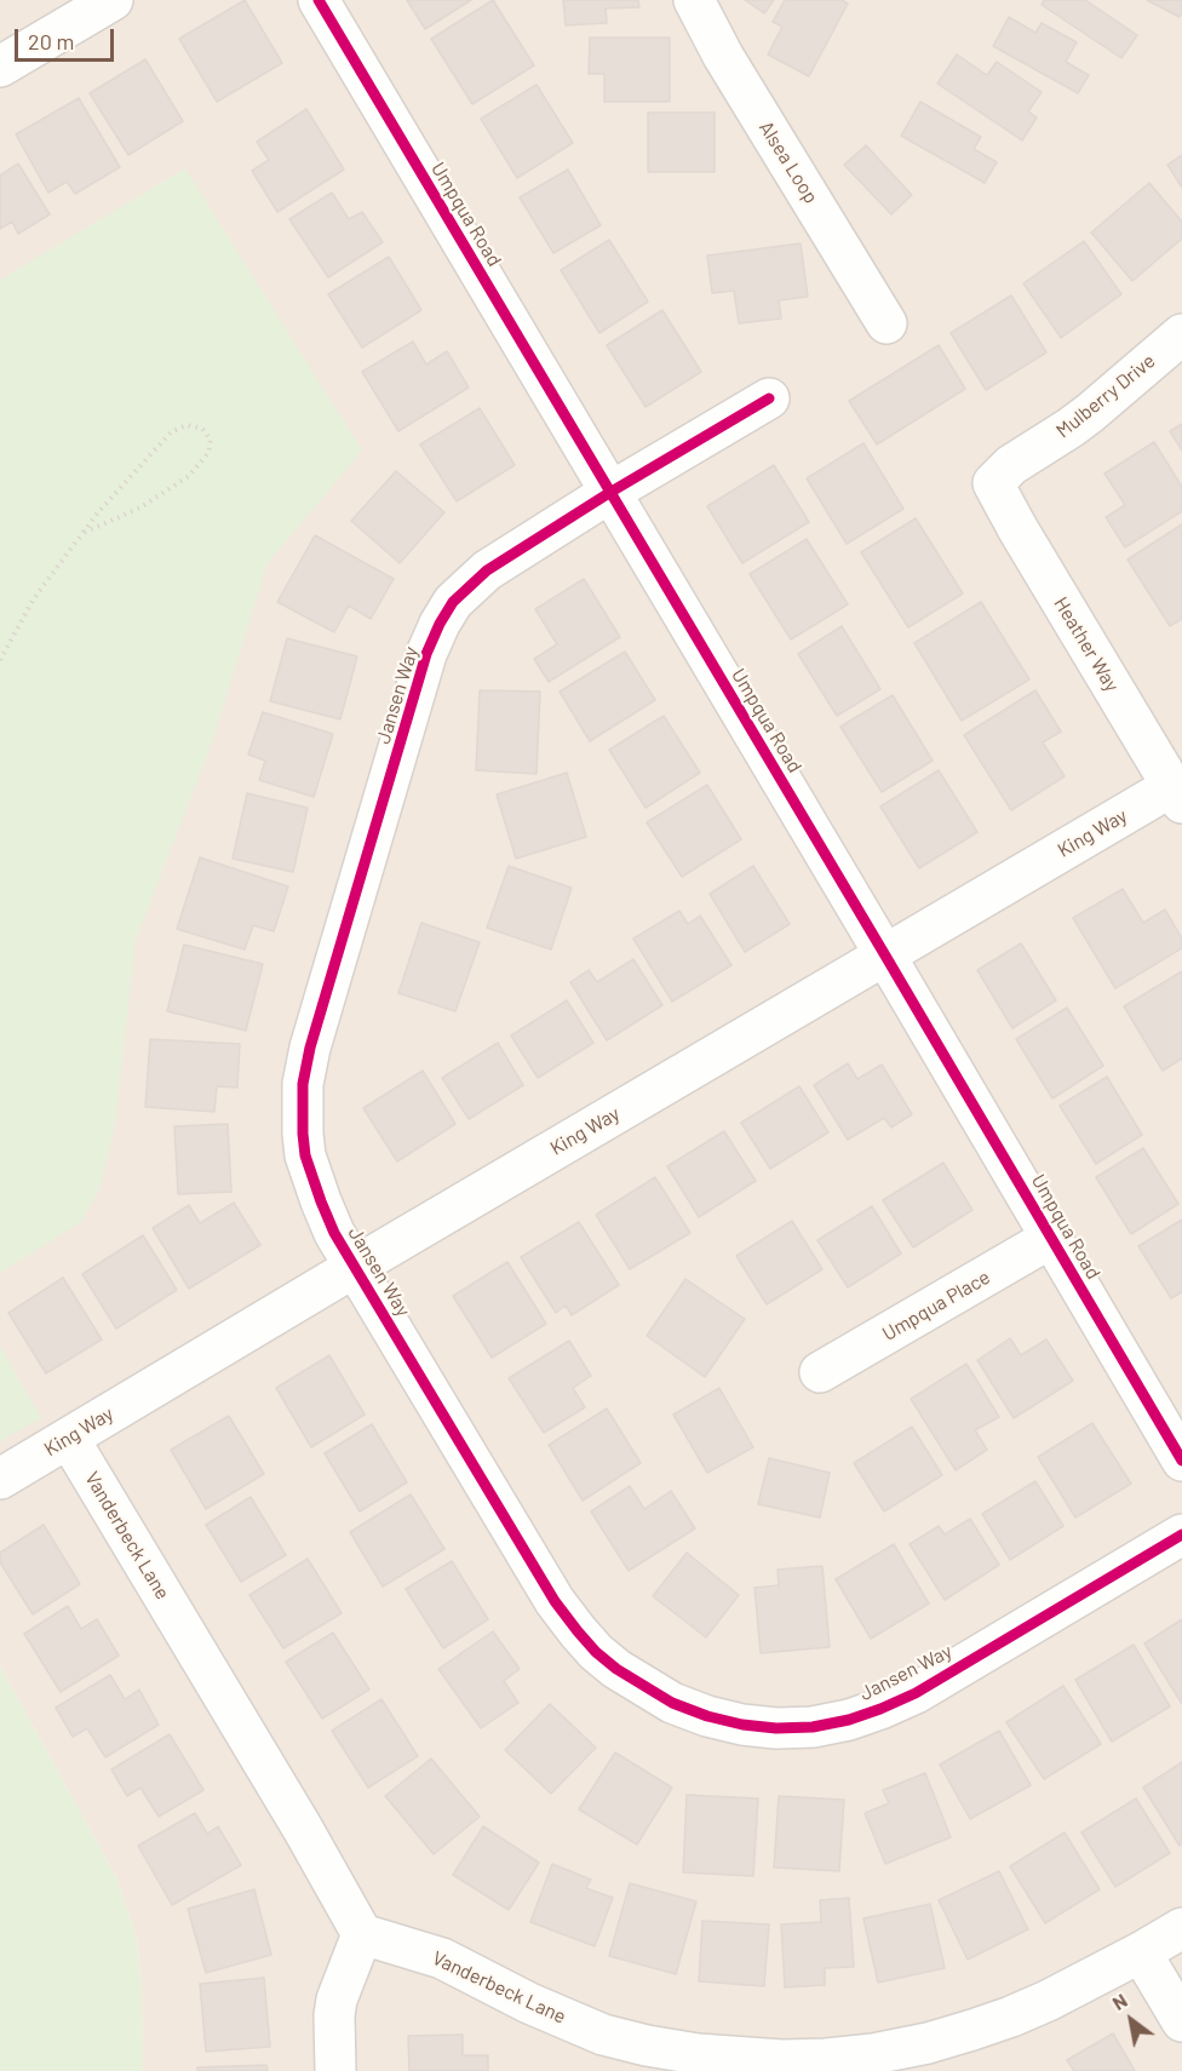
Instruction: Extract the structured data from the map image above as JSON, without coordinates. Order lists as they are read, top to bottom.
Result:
{
  "streets": {
    "street": [
      "Alsea Loop",
      "Umpqua Road",
      "Mulberry Drive",
      "Heather Way",
      "Jansen Way",
      "King Way",
      "Umpqua Place",
      "Vanderbeck Lane"
    ]
  },
  "crossings": [
    ["Umpqua Road", "Jansen Way"],
    ["Umpqua Road", "King Way"],
    ["Umpqua Road", "Umpqua Place"],
    ["Mulberry Drive", "Heather Way"],
    ["Heather Way", "King Way"],
    ["Jansen Way", "King Way"],
    ["King Way", "Vanderbeck Lane"]
  ],
  "scale_bar": "20 m",
  "north": "top left"
}
